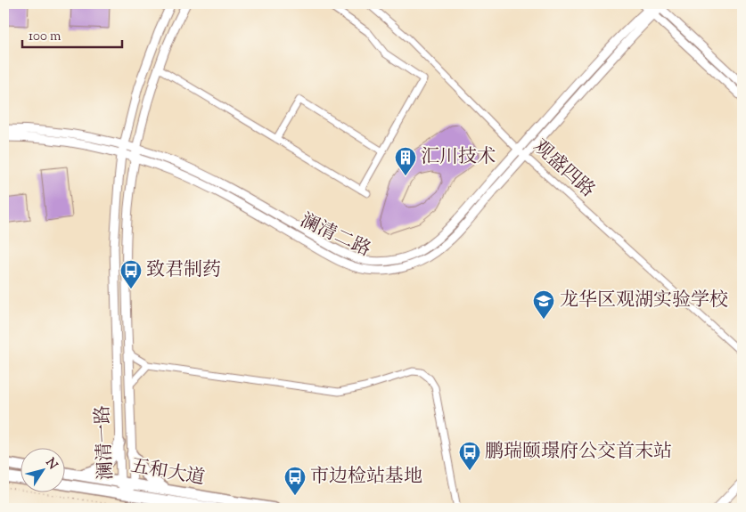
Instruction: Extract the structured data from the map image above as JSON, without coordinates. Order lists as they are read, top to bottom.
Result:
{
  "streets": {
    "main road": ["五和大道"],
    "street": ["观盛四路", "澜清二路", "澜清一路"]
  },
  "crossings": [
    ["观盛四路", "澜清二路"],
    ["澜清二路", "澜清一路"],
    ["澜清一路", "五和大道"]
  ],
  "places": {
    "building": ["汇川技术"],
    "bus stop": ["致君制药", "鹏瑞颐璟府公交首末站", "市边检站基地"],
    "school or university": ["龙华区观湖实验学校"]
  },
  "scale_bar": "100 m",
  "north": "top right"
}
